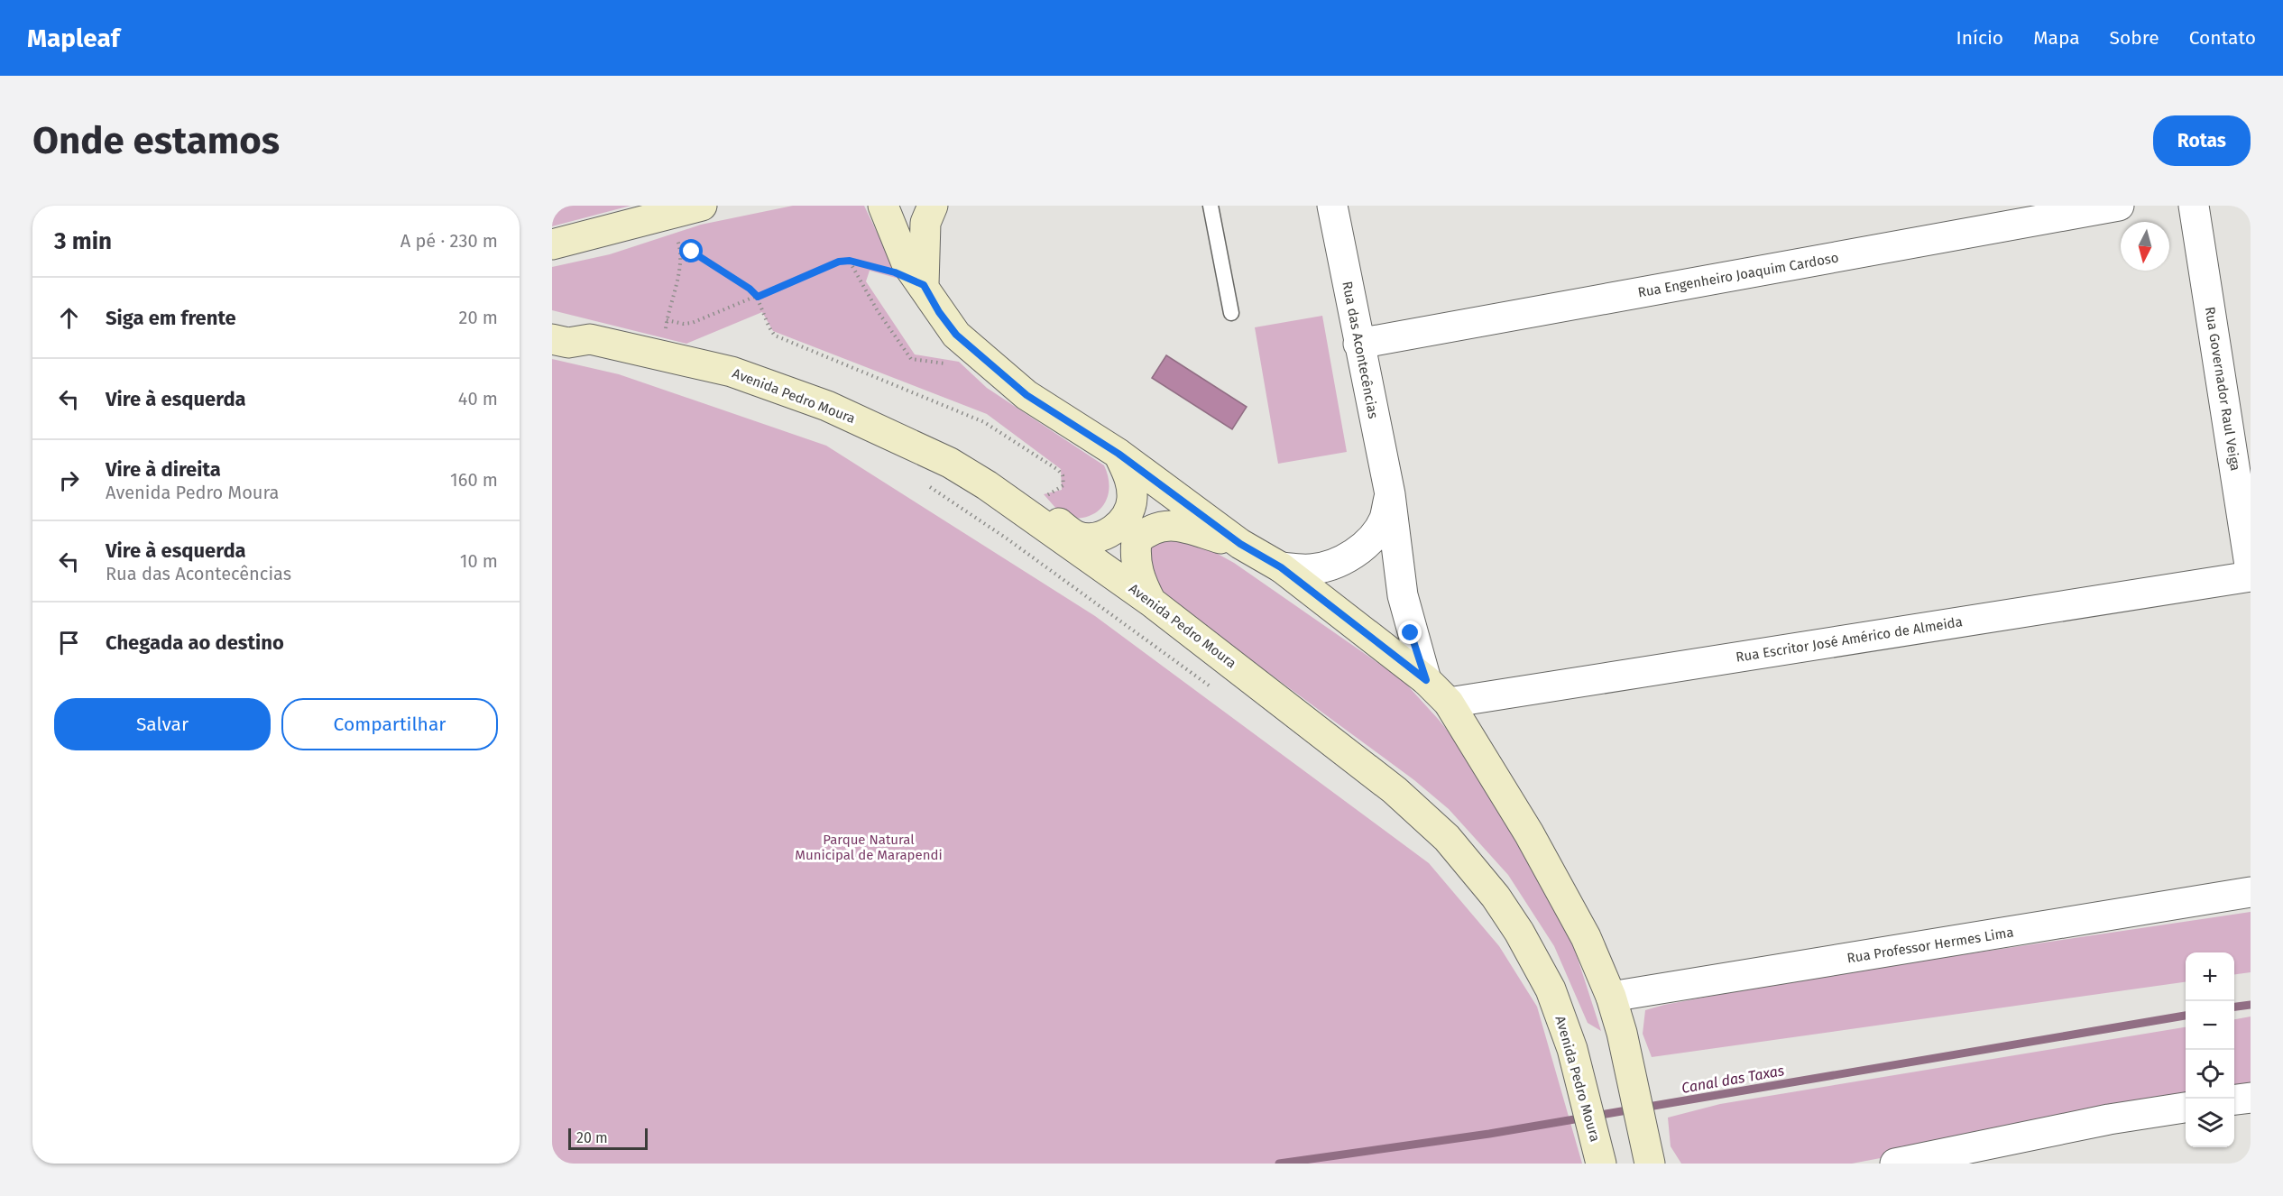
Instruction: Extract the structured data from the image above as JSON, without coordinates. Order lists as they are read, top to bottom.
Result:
{
  "streets": {
    "main road": ["Avenida Pedro Moura"],
    "street": [
      "Rua Engenheiro Joaquim Cardoso",
      "Rua das Acontecências",
      "Rua Governador Raul Veiga",
      "Rua Escritor José Américo de Almeida",
      "Rua Professor Hermes Lima"
    ]
  },
  "crossings": [
    ["Rua Engenheiro Joaquim Cardoso", "Rua das Acontecências"]
  ],
  "water": ["Canal das Taxas"],
  "parks": ["Parque Natural Municipal de Marapendi"],
  "scale_bar": "20 m",
  "north": "bottom",
  "page": {
    "header": "Mapleaf",
    "nav": [
      "Início",
      "Mapa",
      "Sobre",
      "Contato"
    ],
    "buttons": [
      "Rotas",
      ["Salvar", "Compartilhar"]
    ],
    "title": "Onde estamos",
    "heading": ["3 min", "A pé · 230 m"],
    "list": [
      ["Siga em frente", "20 m"],
      ["Vire à esquerda", "40 m"],
      ["Vire à direita", "Avenida Pedro Moura", "160 m"],
      ["Vire à esquerda", "Rua das Acontecências", "10 m"],
      "Chegada ao destino"
    ],
    "map_buttons": ["+", "−"],
    "scale": "20 m"
  }
}
